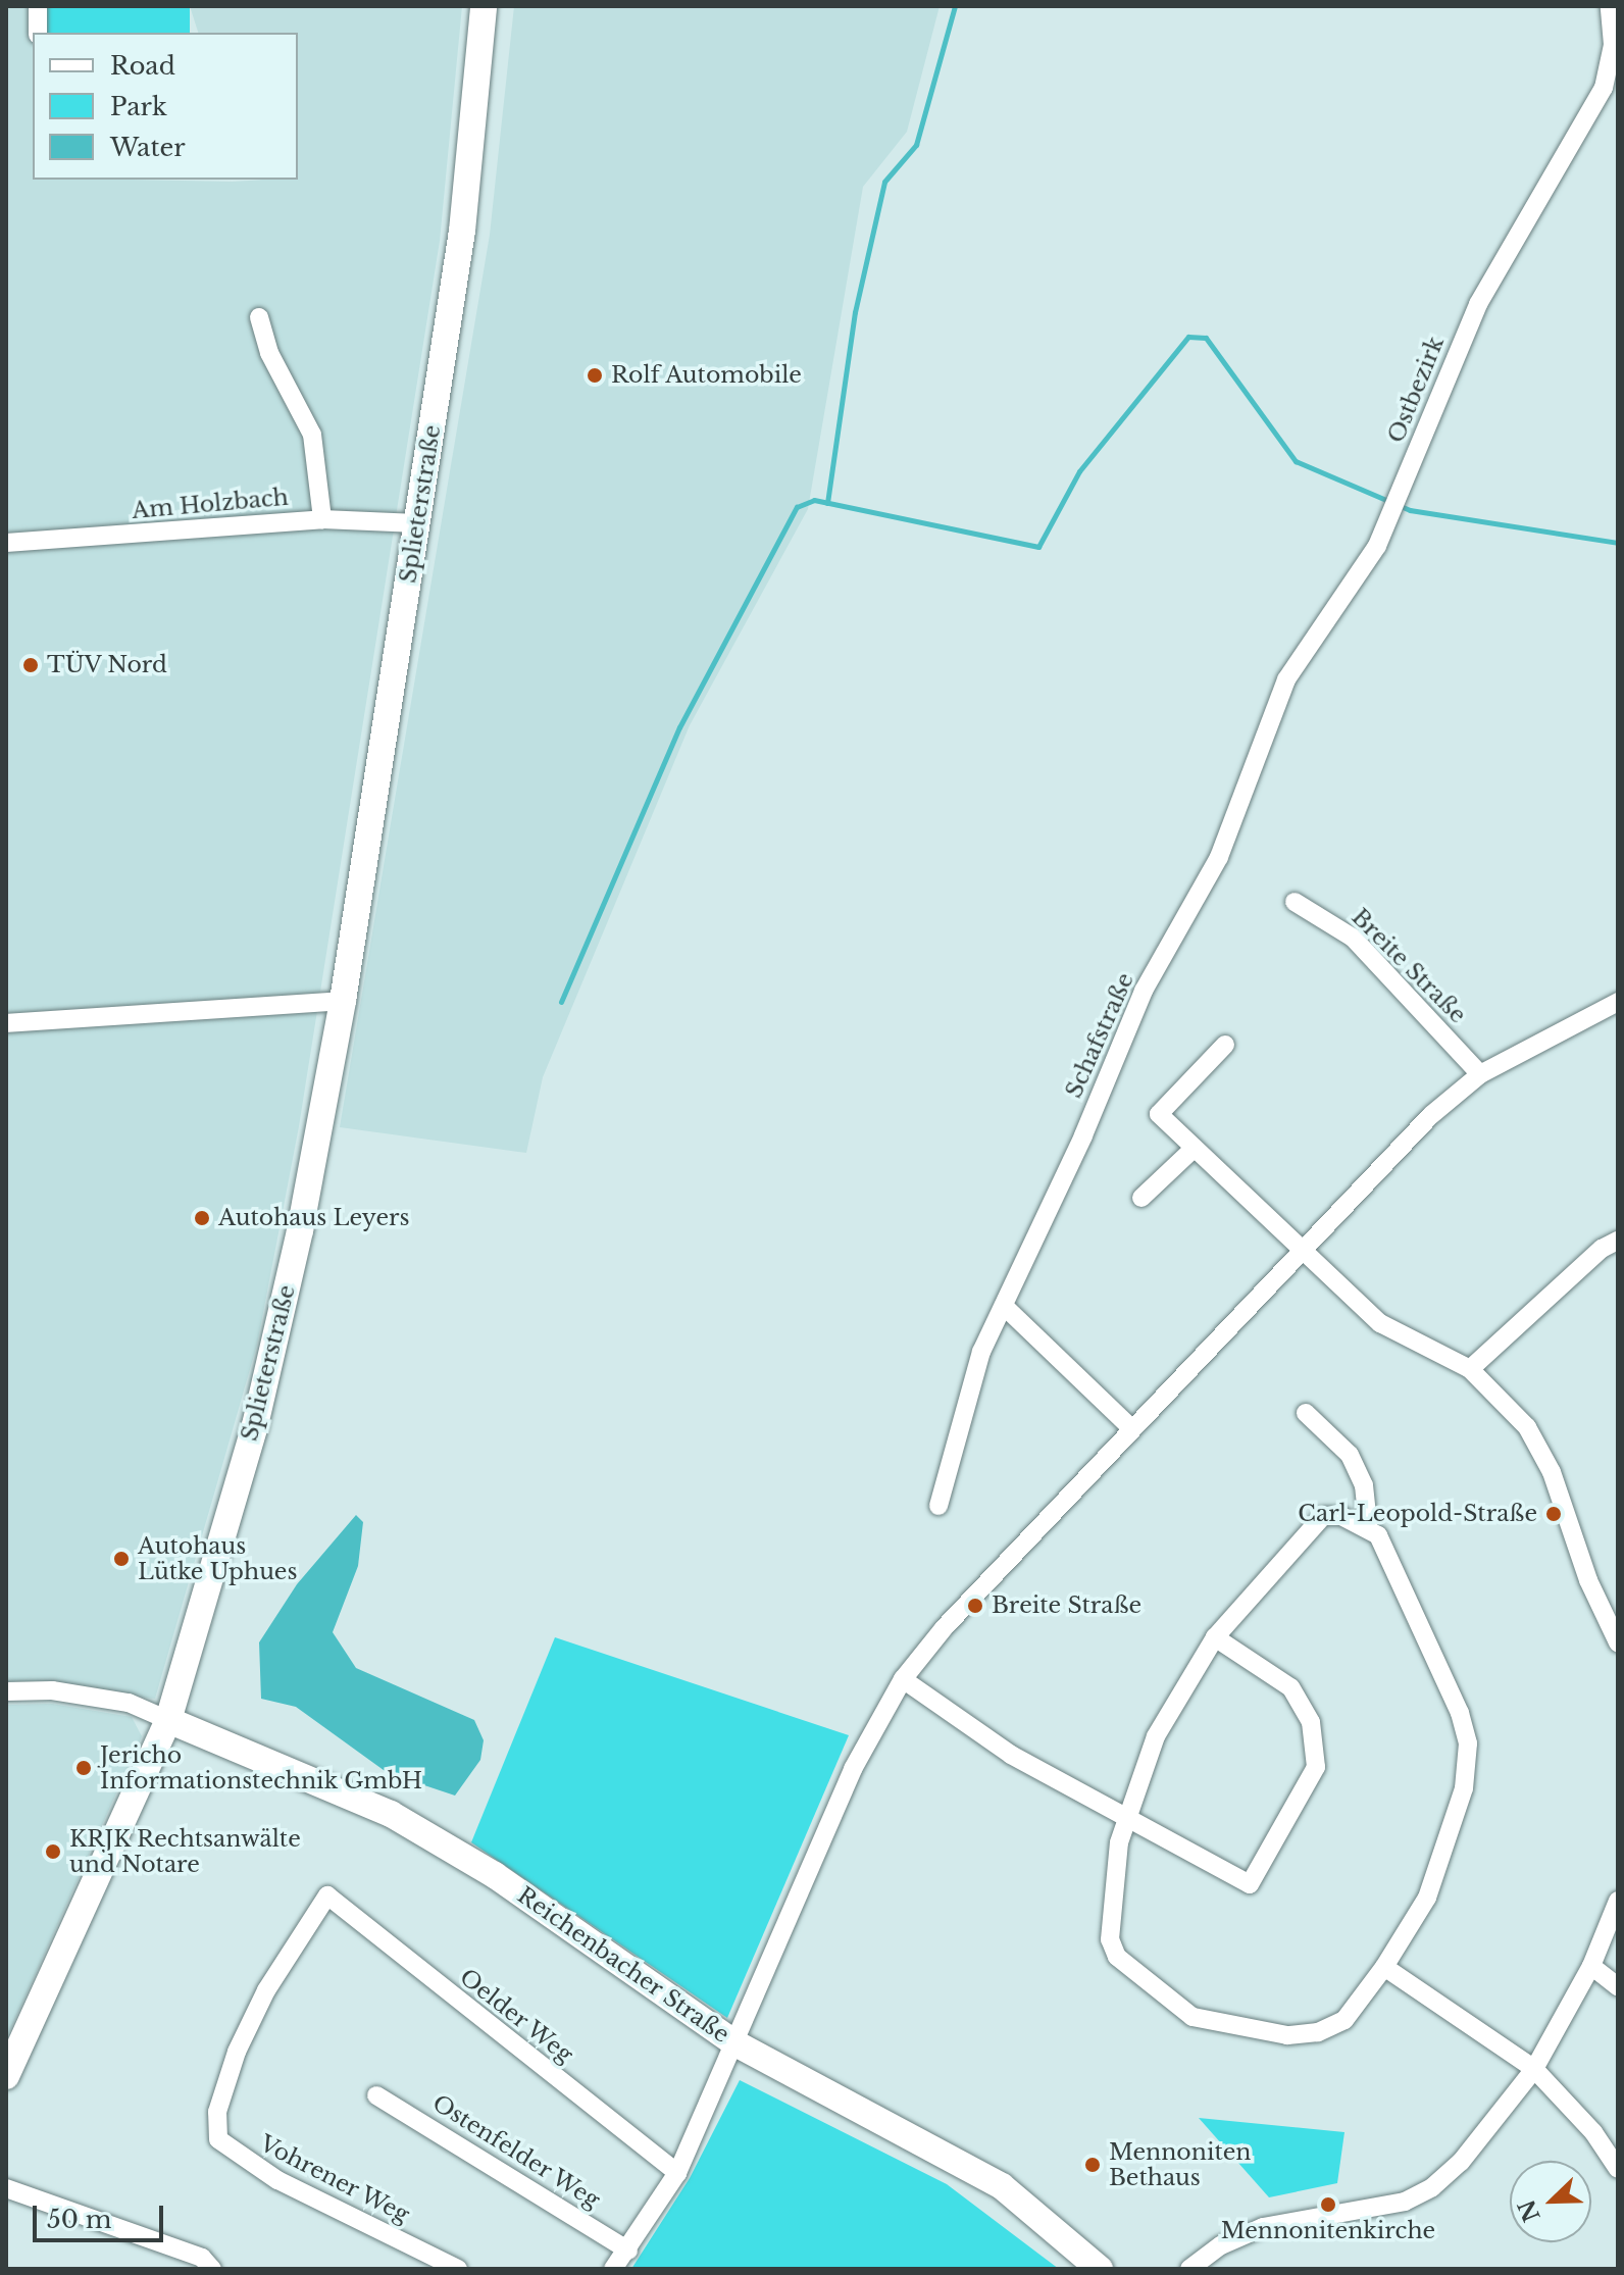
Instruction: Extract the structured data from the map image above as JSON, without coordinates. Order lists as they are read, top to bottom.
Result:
{
  "streets": {
    "street": [
      "Ostbezirk",
      "Am Holzbach",
      "Splieterstraße",
      "Breite Straße",
      "Schafstraße",
      "Reichenbacher Straße",
      "Oelder Weg",
      "Ostenfelder Weg",
      "Vohrener Weg"
    ]
  },
  "crossings": [
    ["Ostbezirk", "Schafstraße"],
    ["Am Holzbach", "Splieterstraße"],
    ["Splieterstraße", "Reichenbacher Straße"],
    ["Oelder Weg", "Vohrener Weg"]
  ],
  "places": [
    "Rolf Automobile",
    "TÜV Nord",
    "Autohaus Leyers",
    "Carl-Leopold-Straße",
    "Autohaus Lütke Uphues",
    "Breite Straße",
    "Jericho Informationstechnik GmbH",
    "KRJK Rechtsanwälte und Notare",
    "Mennoniten Bethaus",
    "Mennonitenkirche"
  ],
  "legend": ["Road", "Park", "Water"],
  "scale_bar": "50 m",
  "north": "bottom left"
}
